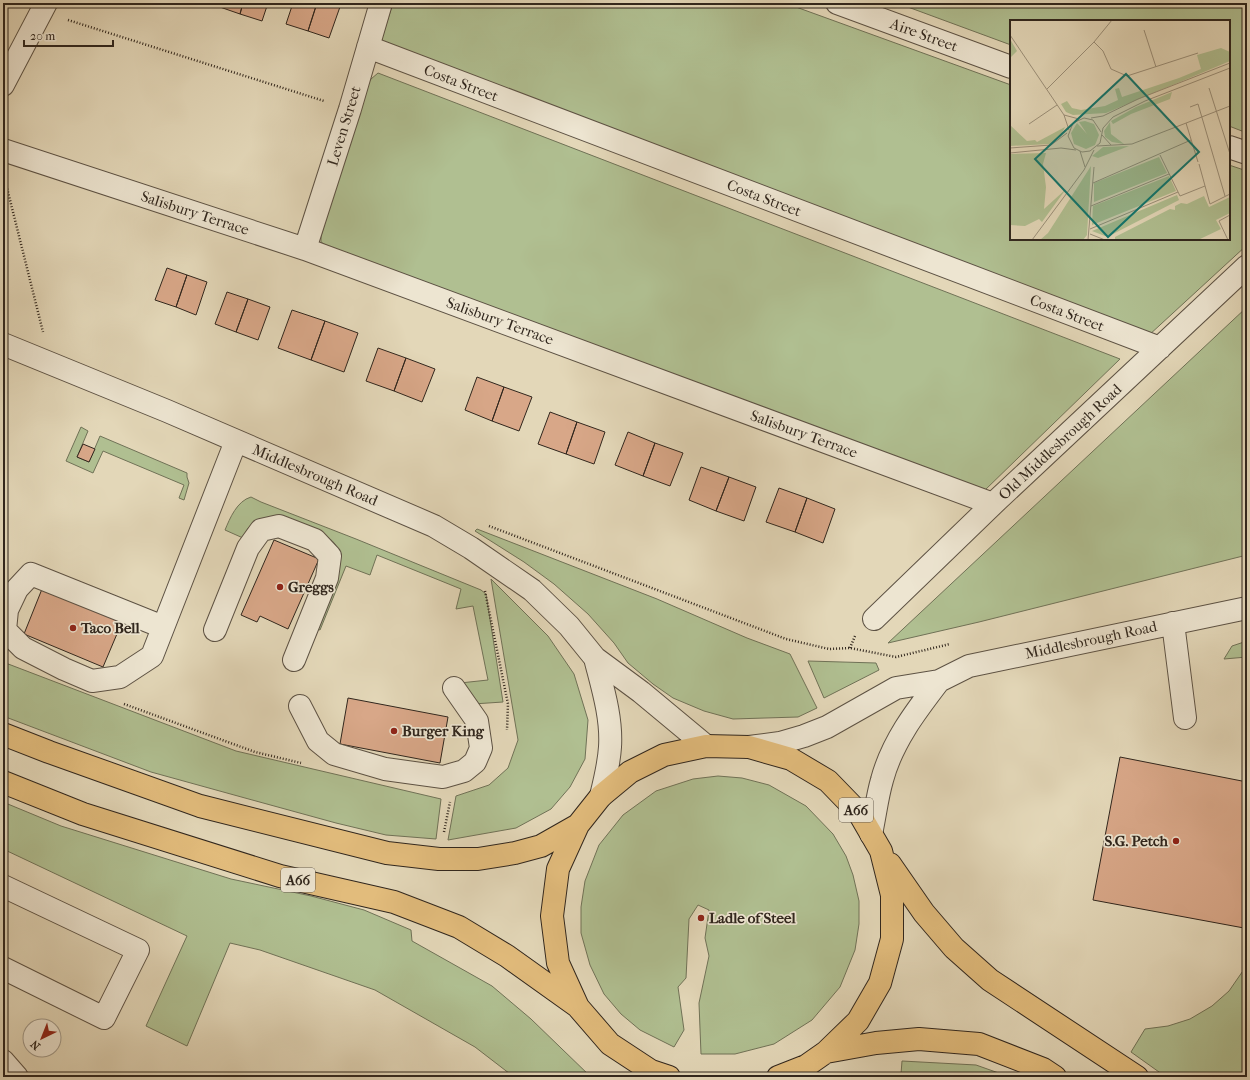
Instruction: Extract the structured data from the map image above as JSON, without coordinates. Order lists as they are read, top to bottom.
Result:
{
  "streets": {
    "highway": ["A66"],
    "street": [
      "Aire Street",
      "Costa Street",
      "Leven Street",
      "Salisbury Terrace",
      "Old Middlesbrough Road",
      "Middlesbrough Road"
    ]
  },
  "crossings": [
    ["Costa Street", "Leven Street"],
    ["Costa Street", "Old Middlesbrough Road"],
    ["Leven Street", "Salisbury Terrace"],
    ["Salisbury Terrace", "Old Middlesbrough Road"],
    ["Middlesbrough Road", "A66"]
  ],
  "places": [
    "Greggs",
    "Taco Bell",
    "Burger King",
    "S.G. Petch",
    "Ladle of Steel"
  ],
  "scale_bar": "20 m",
  "north": "bottom left"
}
